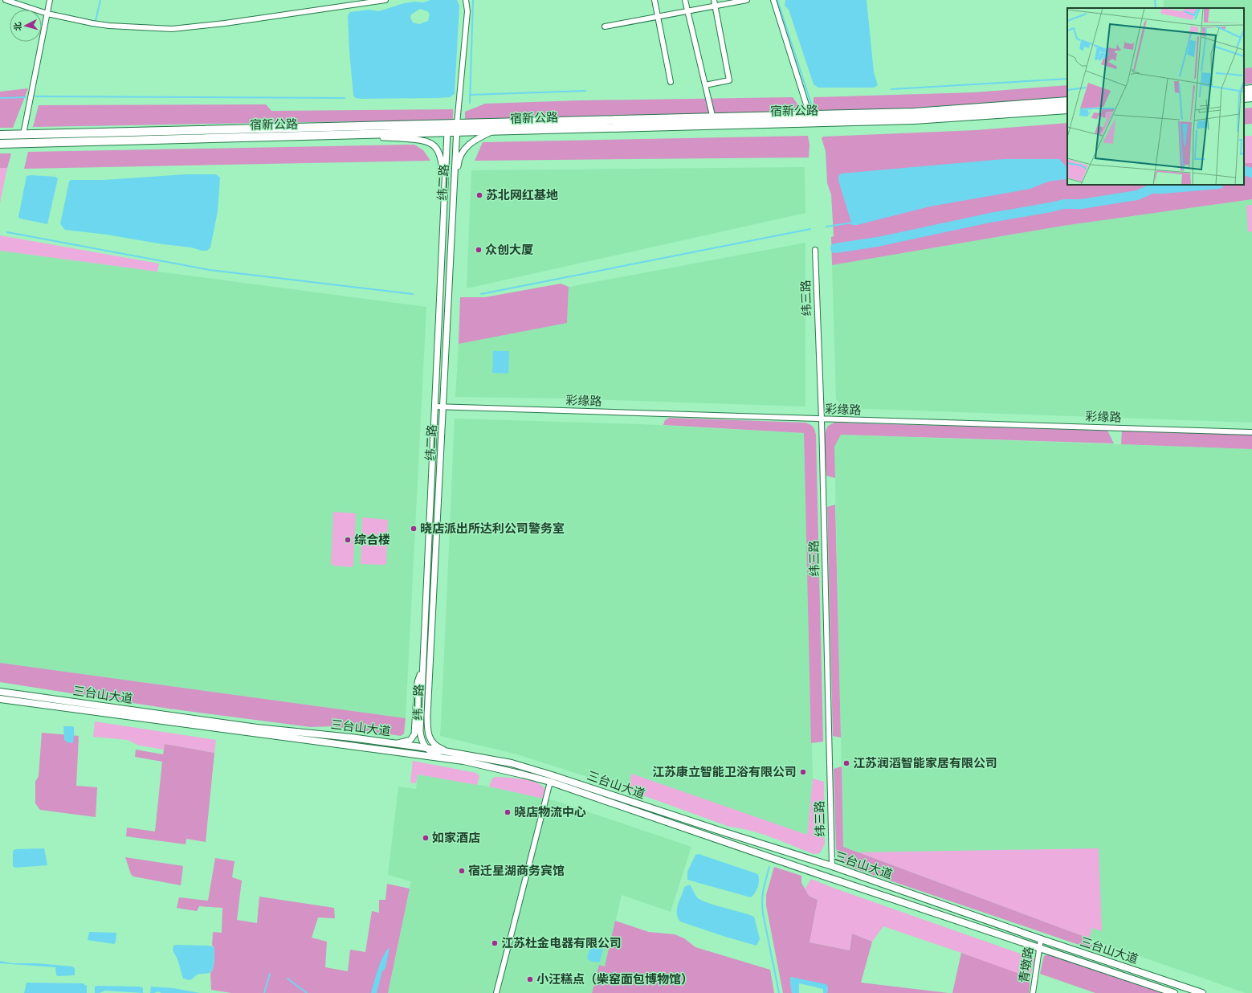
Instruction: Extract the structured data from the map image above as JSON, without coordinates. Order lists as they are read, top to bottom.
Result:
{
  "streets": {
    "highway": ["宿新公路"],
    "main road": ["三台山大道"],
    "street": [
      "纬二路",
      "纬三路",
      "彩缘路",
      "青墩路"
    ]
  },
  "crossings": [
    ["宿新公路", "纬二路"],
    ["纬二路", "彩缘路"],
    ["纬二路", "三台山大道"],
    ["纬三路", "彩缘路"],
    ["纬三路", "三台山大道"],
    ["三台山大道", "青墩路"]
  ],
  "places": [
    "苏北网红基地",
    "众创大厦",
    "晓店派出所达利公司警务室",
    "综合楼",
    "江苏润滔智能家居有限公司",
    "江苏康立智能卫浴有限公司",
    "晓店物流中心",
    "如家酒店",
    "宿迁星湖商务宾馆",
    "江苏杜金电器有限公司",
    "小汪糕点（柴窑面包博物馆）"
  ],
  "north": "left"
}
